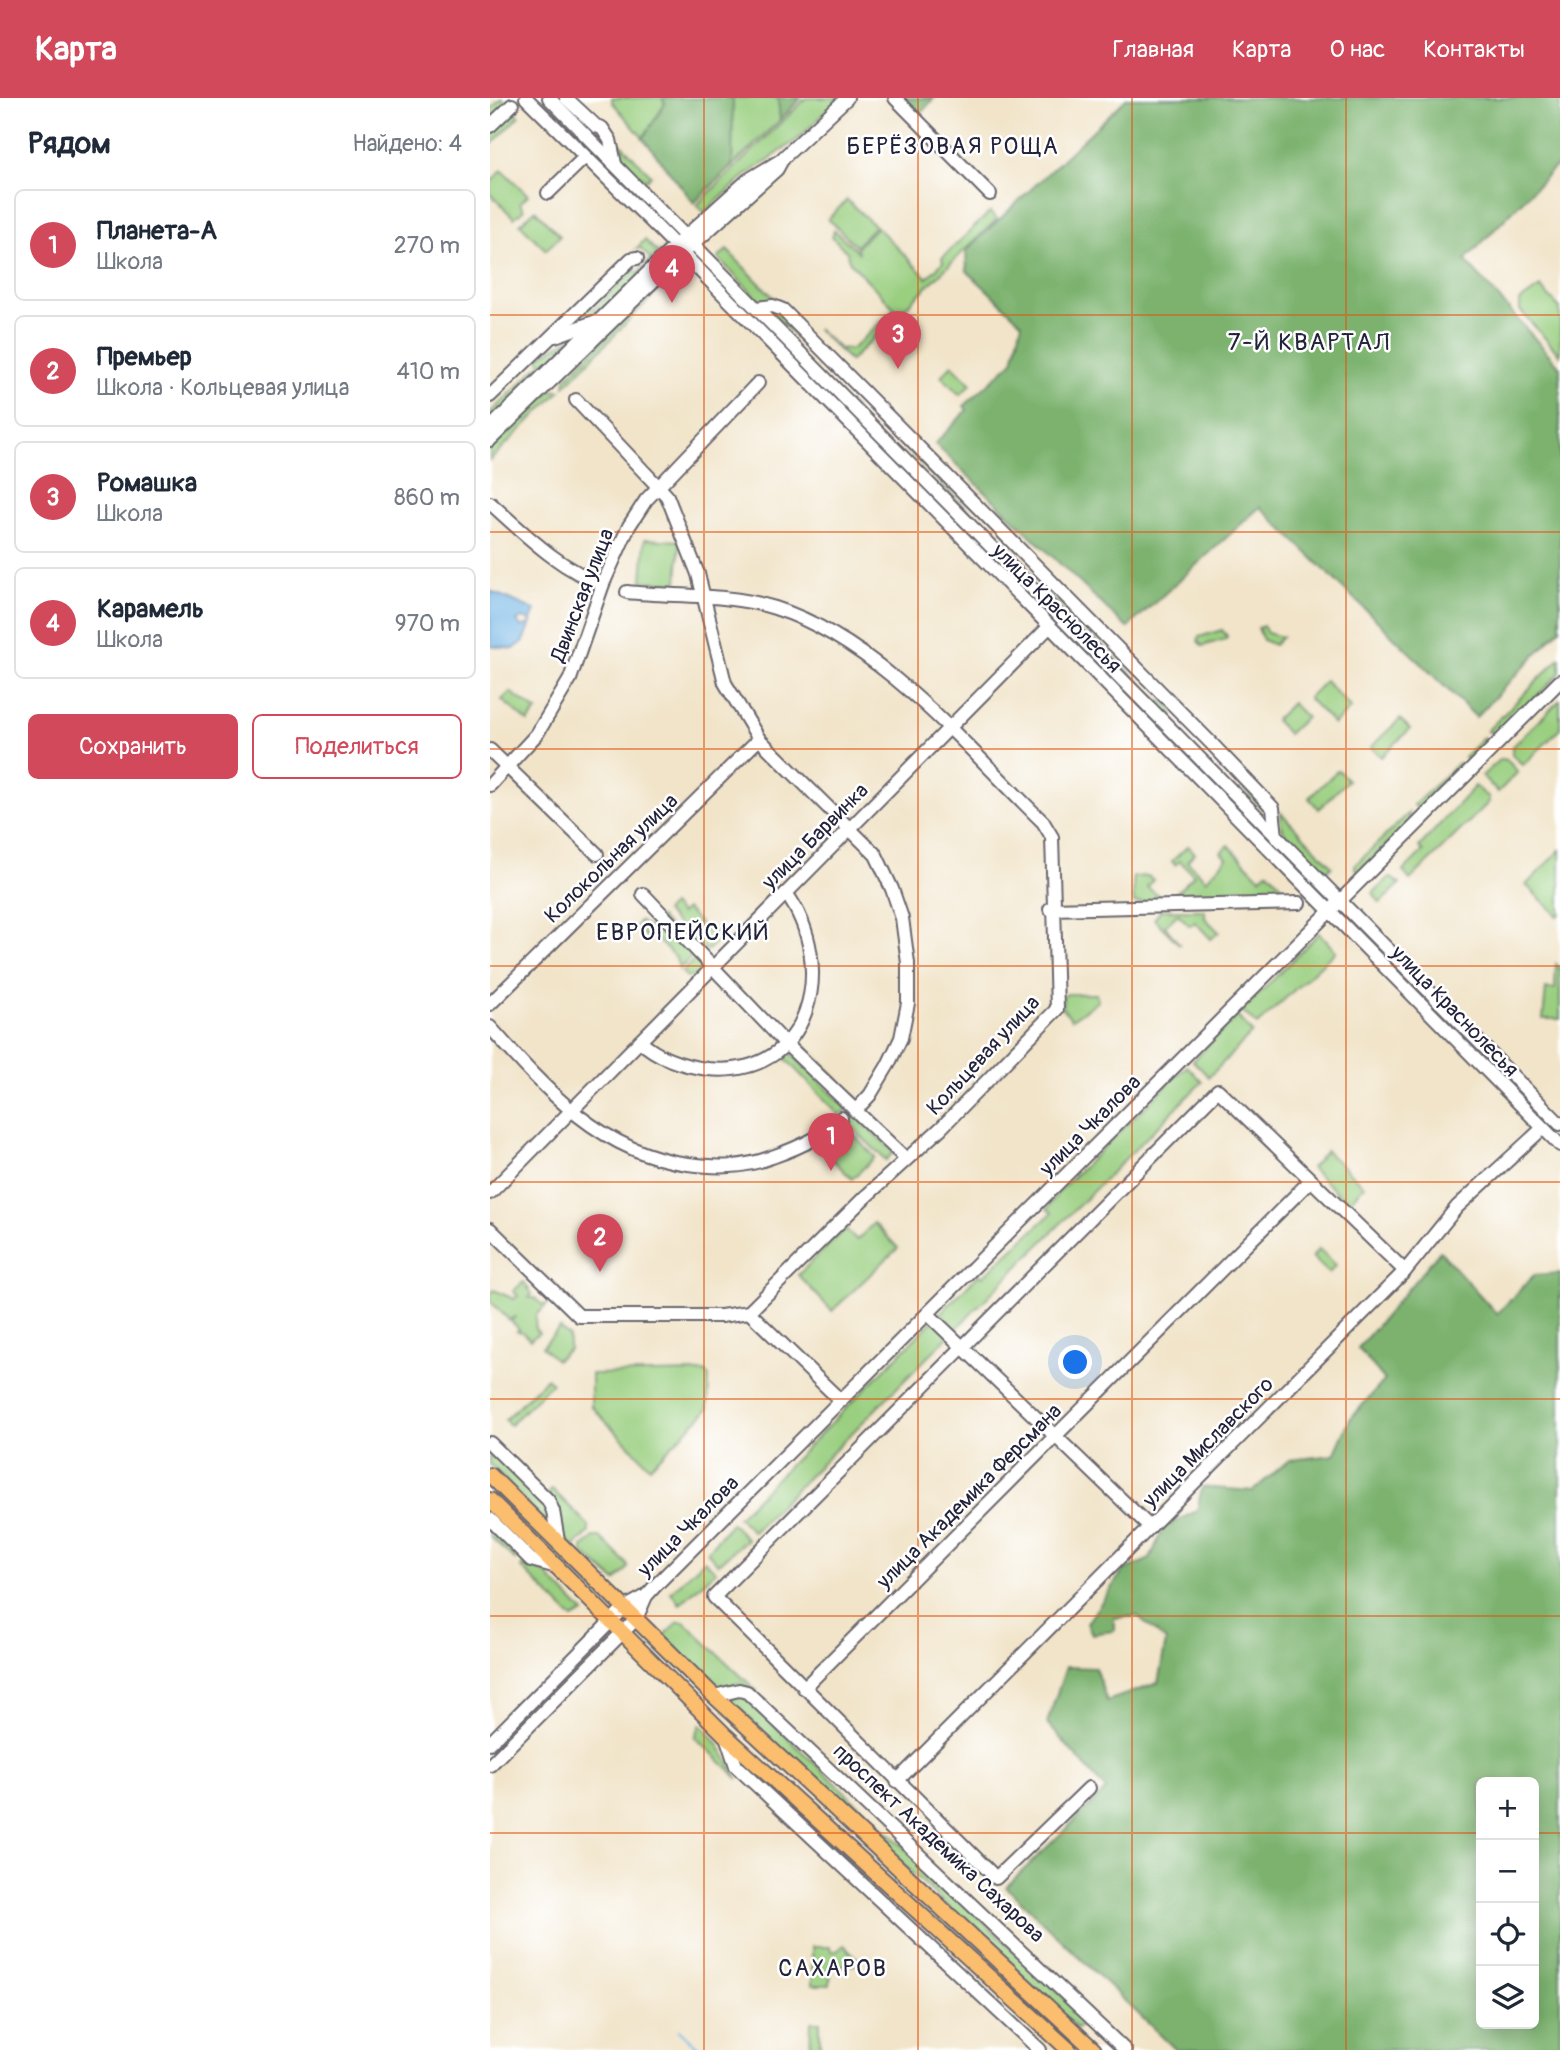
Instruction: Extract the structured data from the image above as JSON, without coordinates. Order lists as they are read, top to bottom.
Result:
{
  "streets": {
    "street": [
      "Двинская улица",
      "улица Краснолесья",
      "улица Барвинка",
      "Колокольная улица",
      "Кольцевая улица",
      "улица Чкалова",
      "улица Миславского",
      "улица Академика Ферсмана",
      "проспект Академика Сахарова"
    ]
  },
  "crossings": [
    ["улица Краснолесья", "улица Барвинка"],
    ["улица Краснолесья", "улица Чкалова"],
    ["улица Краснолесья", "улица Миславского"],
    ["улица Барвинка", "Кольцевая улица"]
  ],
  "districts": [
    "БЕРЁЗОВАЯ РОЩА",
    "7-Й КВАРТАЛ",
    "ЕВРОПЕЙСКИЙ",
    "САХАРОВ"
  ],
  "page": {
    "header": "Карта",
    "nav": [
      "Главная",
      "Карта",
      "О нас",
      "Контакты"
    ],
    "heading": ["Рядом", "Найдено: 4"],
    "list": [
      {
        "mark": "1",
        "name": "Планета-А",
        "note": "Школа",
        "value": "270 m"
      },
      {
        "mark": "2",
        "name": "Премьер",
        "note": "Школа · Кольцевая улица",
        "value": "410 m"
      },
      {
        "mark": "3",
        "name": "Ромашка",
        "note": "Школа",
        "value": "860 m"
      },
      {
        "mark": "4",
        "name": "Карамель",
        "note": "Школа",
        "value": "970 m"
      }
    ],
    "pins": [
      "4",
      "3",
      "1",
      "2"
    ],
    "buttons": ["Сохранить", "Поделиться"],
    "map_buttons": ["+", "−"]
  }
}
